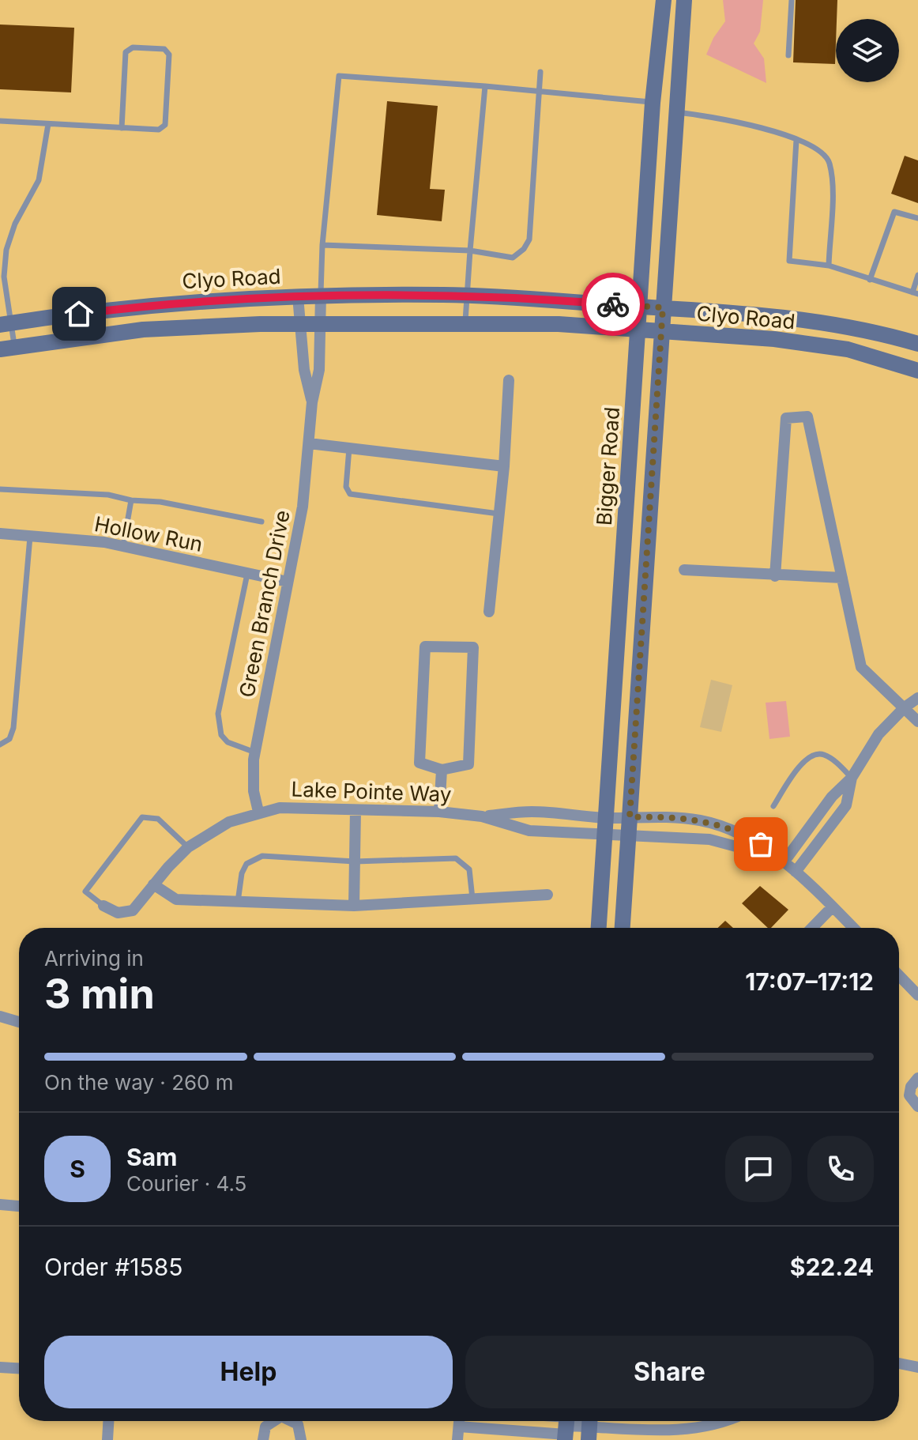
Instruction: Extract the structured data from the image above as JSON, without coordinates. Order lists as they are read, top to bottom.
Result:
{
  "streets": {
    "street": [
      "Clyo Road",
      "Bigger Road",
      "Hollow Run",
      "Green Branch Drive",
      "Lake Pointe Way"
    ]
  },
  "crossings": [
    ["Clyo Road", "Bigger Road"],
    ["Clyo Road", "Green Branch Drive"],
    ["Bigger Road", "Lake Pointe Way"],
    ["Hollow Run", "Green Branch Drive"],
    ["Green Branch Drive", "Lake Pointe Way"]
  ],
  "page": {
    "heading": ["3 min", "Arriving in", "17:07–17:12"],
    "panel": [
      "Sam",
      "Courier · 4.5",
      "Order #1585",
      "$22.24"
    ],
    "bar": "On the way · 260 m",
    "round": "S",
    "buttons": ["Help", "Share"]
  }
}
